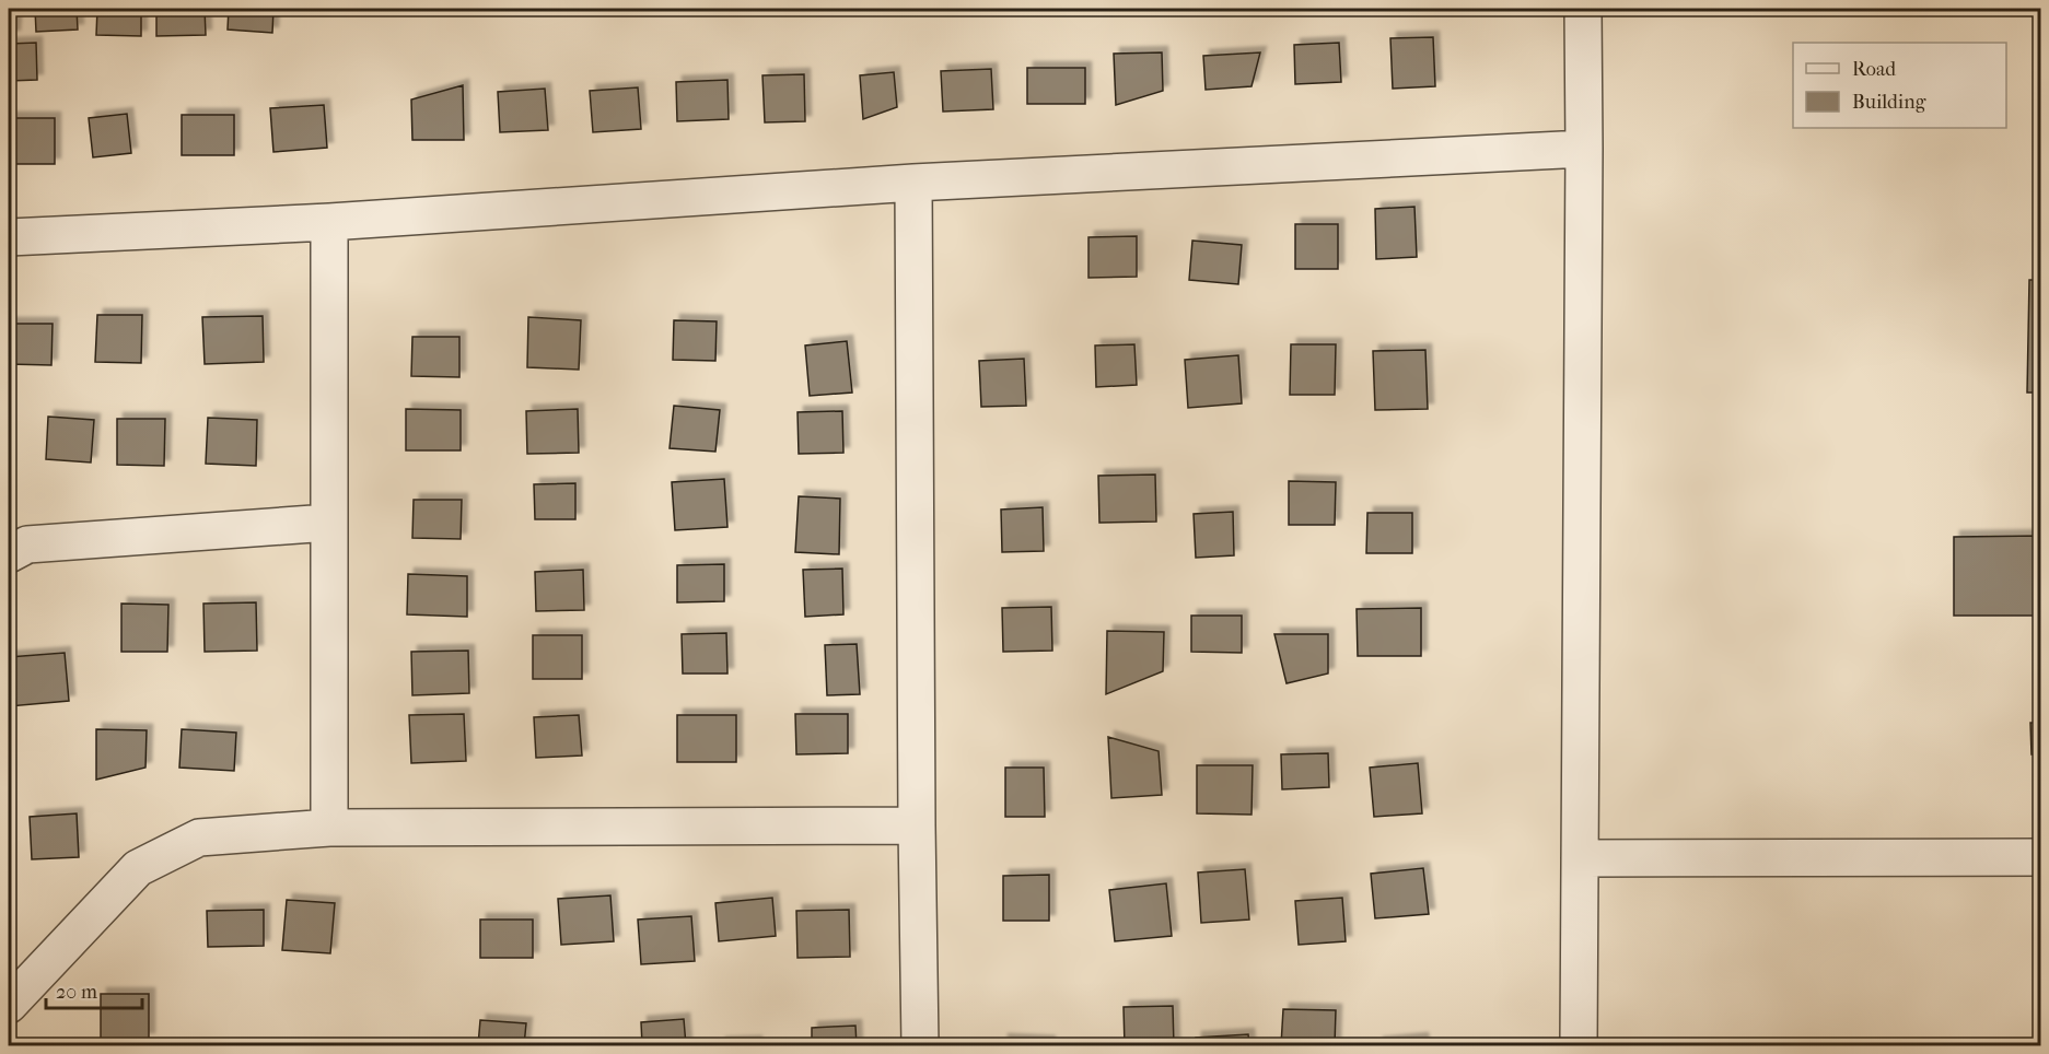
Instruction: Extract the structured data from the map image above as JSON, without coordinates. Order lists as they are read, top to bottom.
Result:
{
  "legend": ["Road", "Building"],
  "scale_bar": "20 m"
}
